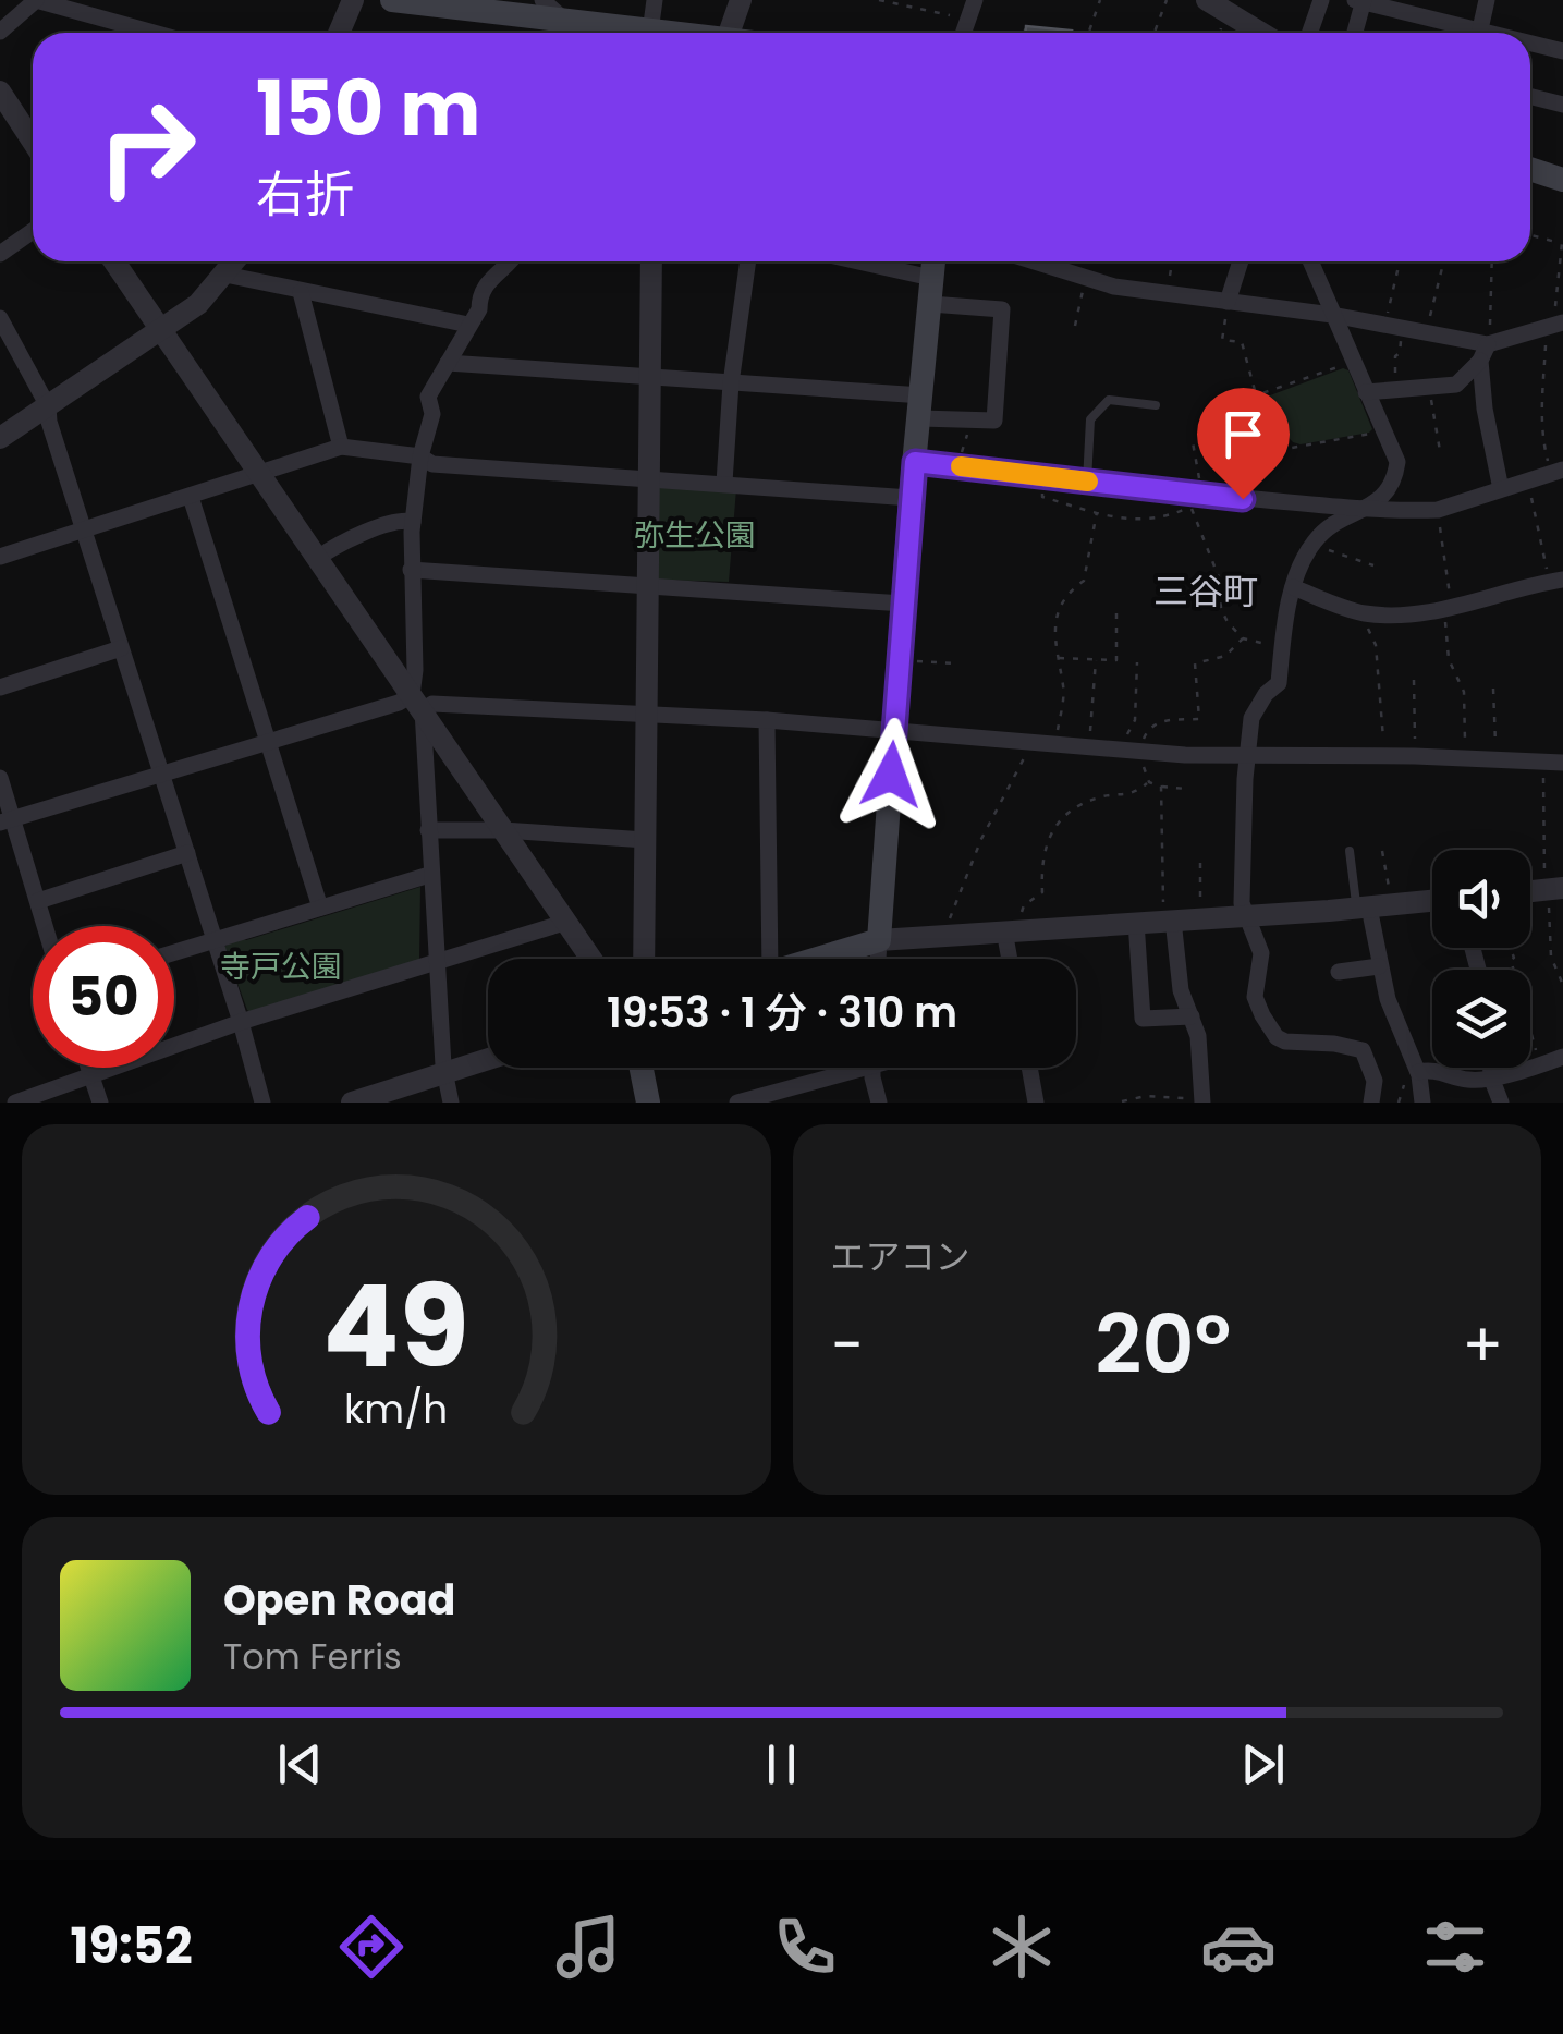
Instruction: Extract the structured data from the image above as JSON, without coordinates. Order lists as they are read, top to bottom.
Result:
{
  "districts": ["三谷町"],
  "parks": ["弥生公園", "寺戸公園"],
  "page": {
    "turn": ["150 m", "右折"],
    "limit": "50",
    "trip": "19:53 · 1 分 · 310 m",
    "tile": "エアコン",
    "heat": ["−", "20°", "+"],
    "song": ["Open Road", "Tom Ferris"],
    "tabs": "19:52",
    "gauge": ["49", "km/h"]
  }
}
